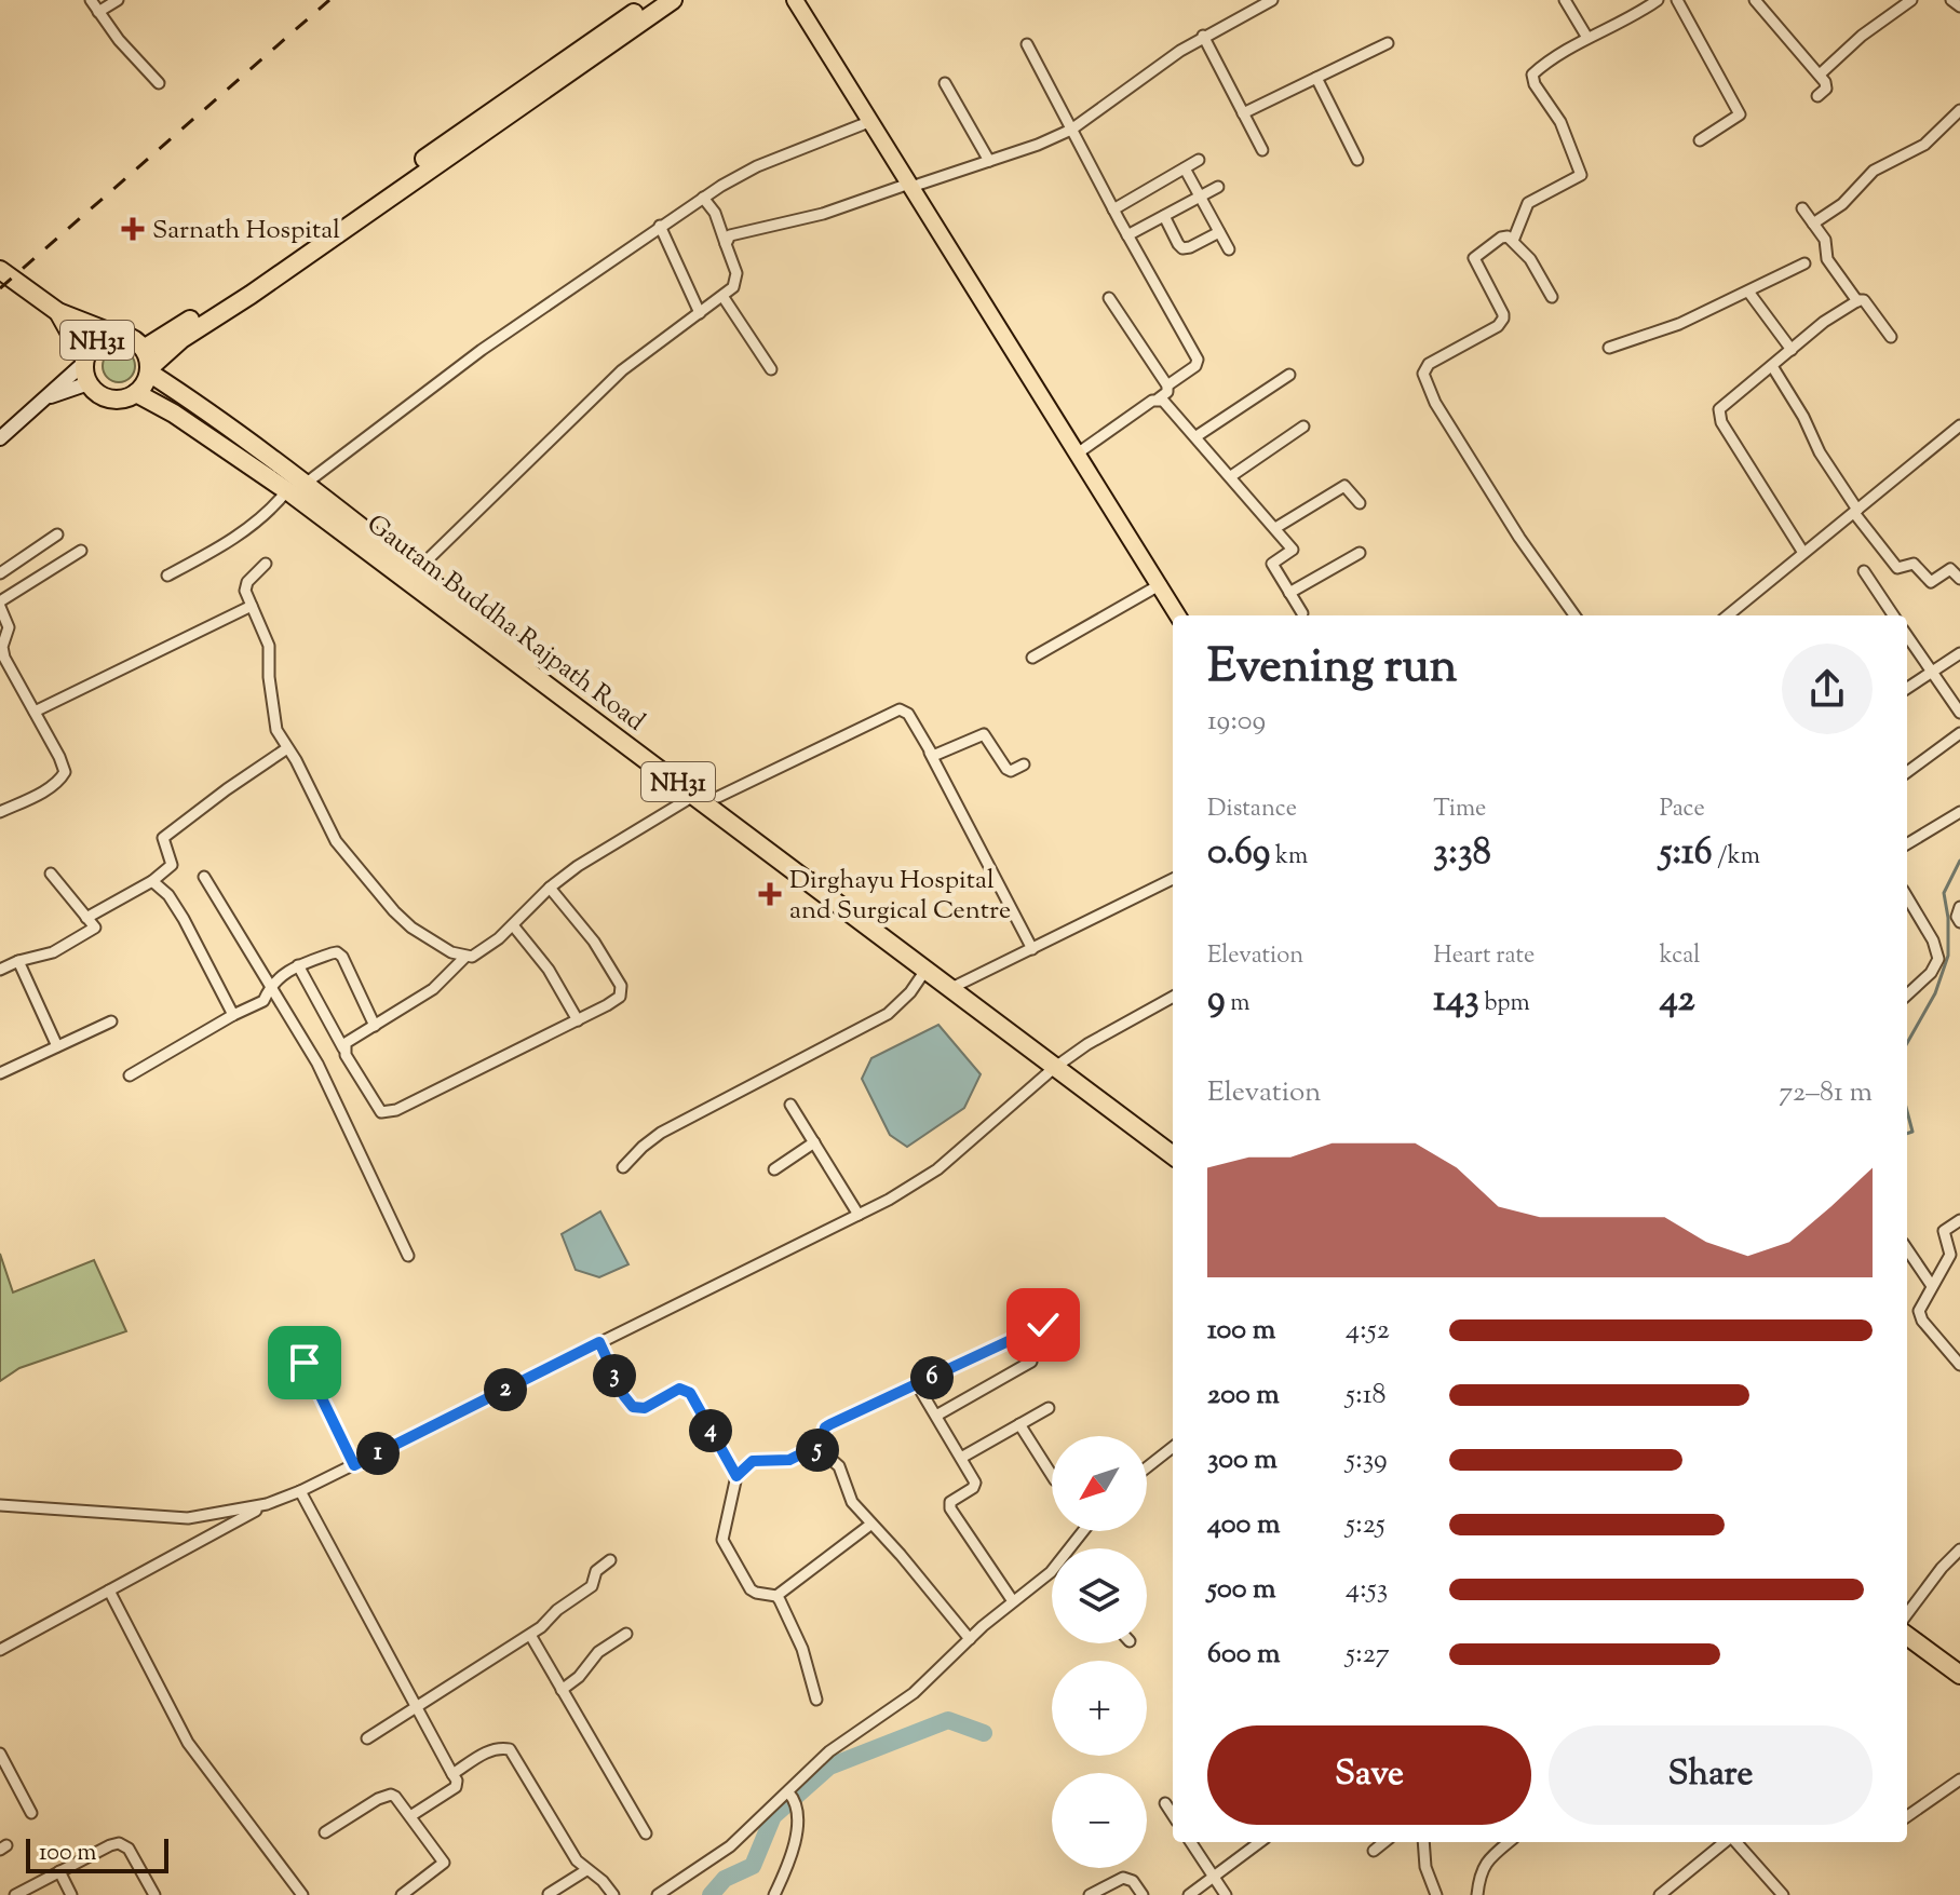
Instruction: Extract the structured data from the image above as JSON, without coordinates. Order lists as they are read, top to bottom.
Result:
{
  "streets": {
    "highway": ["NH31", "Gautam Buddha Rajpath Road"]
  },
  "crossings": [
    ["NH31", "Gautam Buddha Rajpath Road"]
  ],
  "places": {
    "health": ["Sarnath Hospital", "Dirghayu Hospital and Surgical Centre"]
  },
  "scale_bar": "100 m",
  "north": "bottom left",
  "page": {
    "heading": ["Evening run", "19:09"],
    "stats": [
      ["Distance", "0.69 km"],
      ["Time", "3:38"],
      ["Pace", "5:16 /km"],
      ["Elevation", "9 m"],
      ["Heart rate", "143 bpm"],
      ["kcal", "42"]
    ],
    "chart": ["Elevation", "72–81 m"],
    "list": [
      {
        "name": "100 m",
        "note": "4:52"
      },
      {
        "name": "200 m",
        "note": "5:18"
      },
      {
        "name": "300 m",
        "note": "5:39"
      },
      {
        "name": "400 m",
        "note": "5:25"
      },
      {
        "name": "500 m",
        "note": "4:53"
      },
      {
        "name": "600 m",
        "note": "5:27"
      }
    ],
    "pins": [
      "3",
      "6",
      "2",
      "4",
      "5",
      "1"
    ],
    "map_buttons": ["+", "−"],
    "buttons": ["Save", "Share"],
    "scale": "100 m"
  }
}
